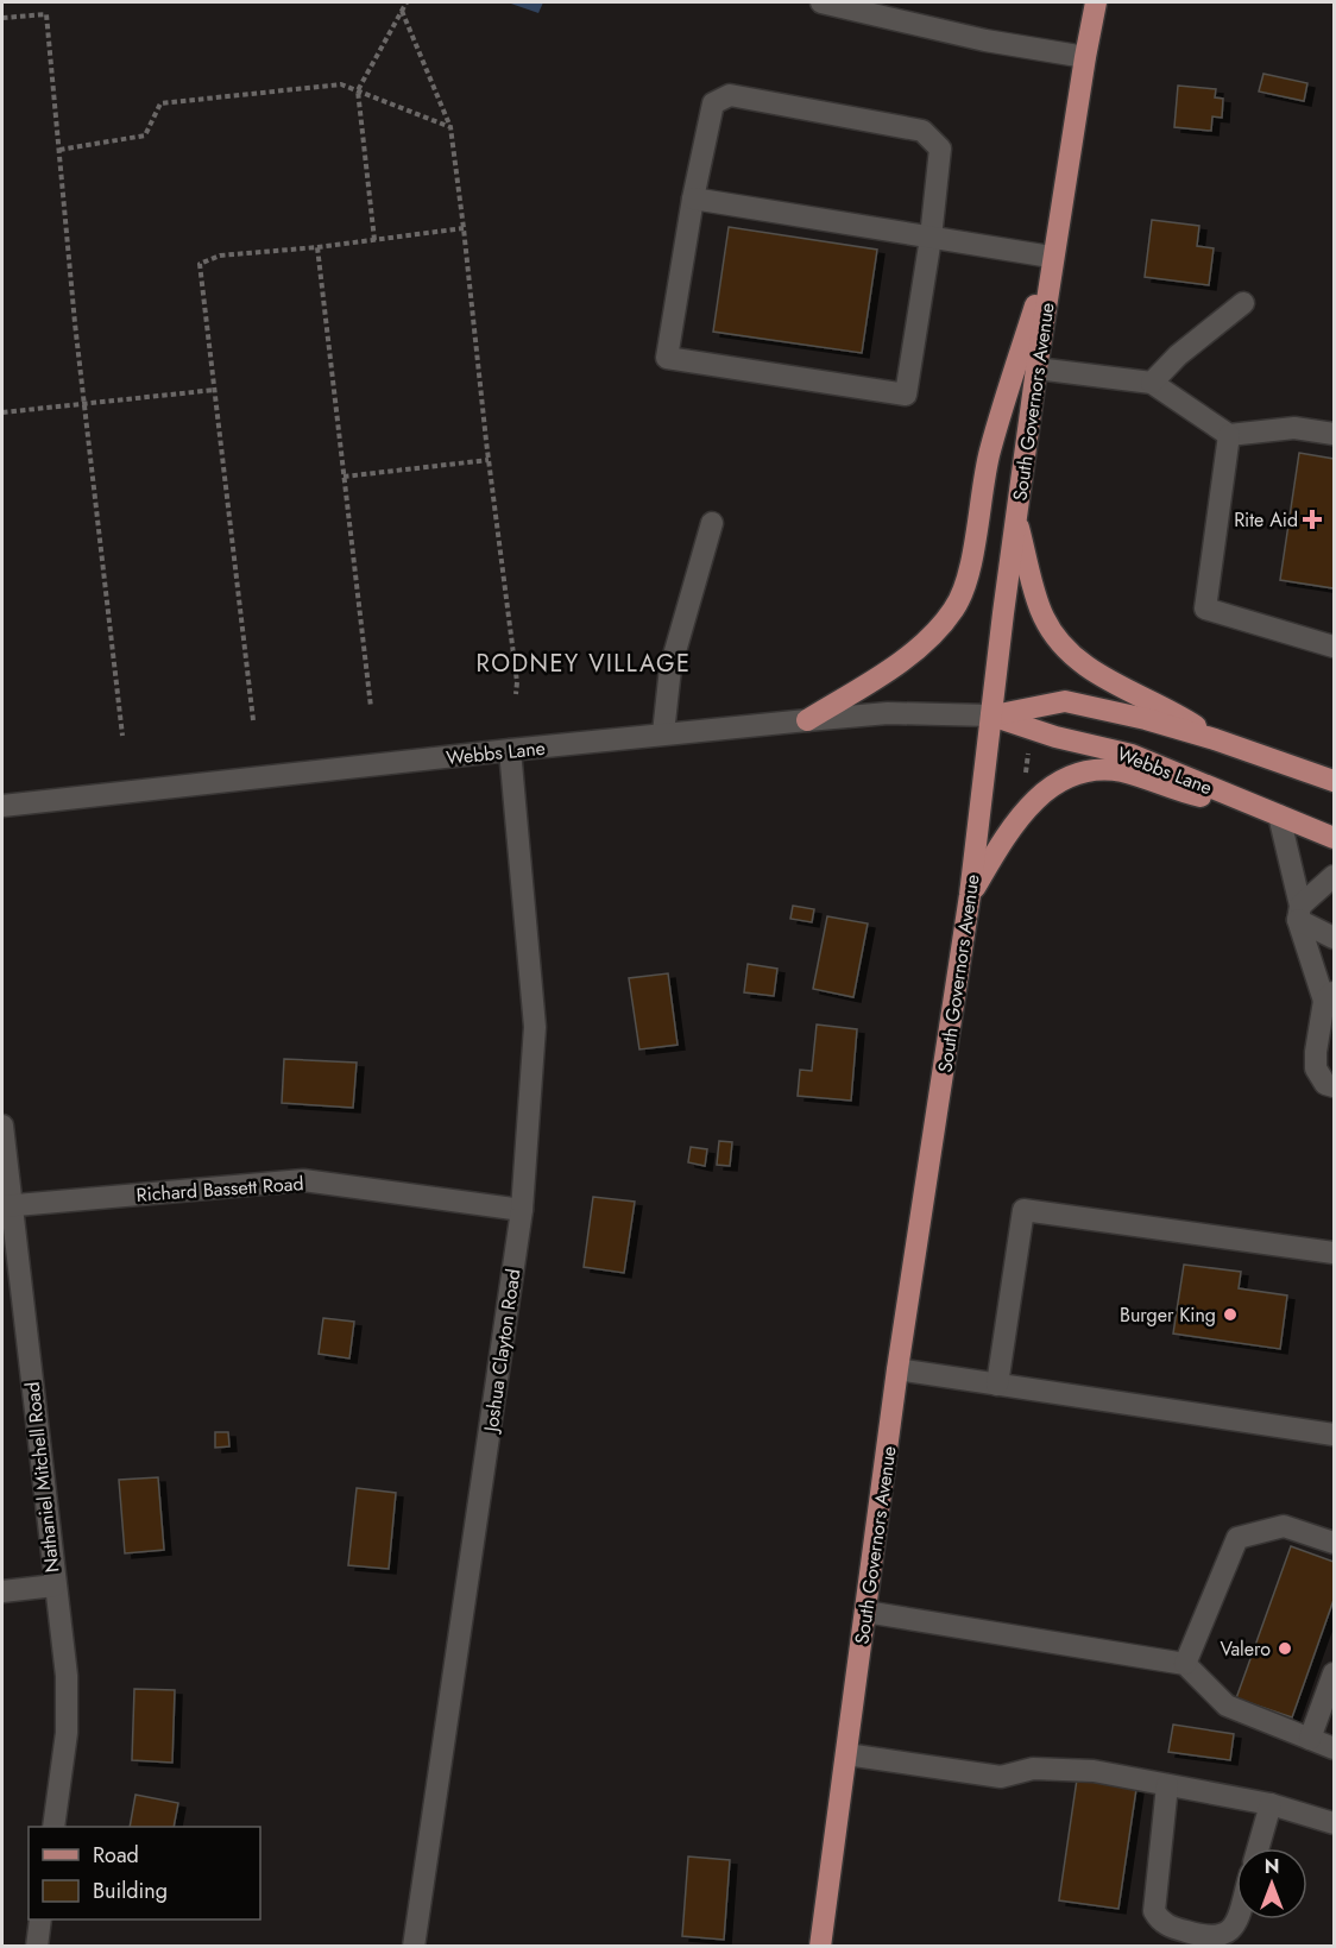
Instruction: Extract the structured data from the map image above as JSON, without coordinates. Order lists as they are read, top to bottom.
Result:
{
  "streets": {
    "main road": ["South Governors Avenue", "Webbs Lane"],
    "street": ["Richard Bassett Road", "Joshua Clayton Road", "Nathaniel Mitchell Road"]
  },
  "crossings": [
    ["South Governors Avenue", "Webbs Lane"],
    ["Webbs Lane", "Joshua Clayton Road"],
    ["Richard Bassett Road", "Joshua Clayton Road"],
    ["Richard Bassett Road", "Nathaniel Mitchell Road"]
  ],
  "districts": ["RODNEY VILLAGE"],
  "places": {
    "health": ["Rite Aid"],
    "other": ["Burger King", "Valero"]
  },
  "legend": ["Road", "Building"],
  "north": "top"
}
